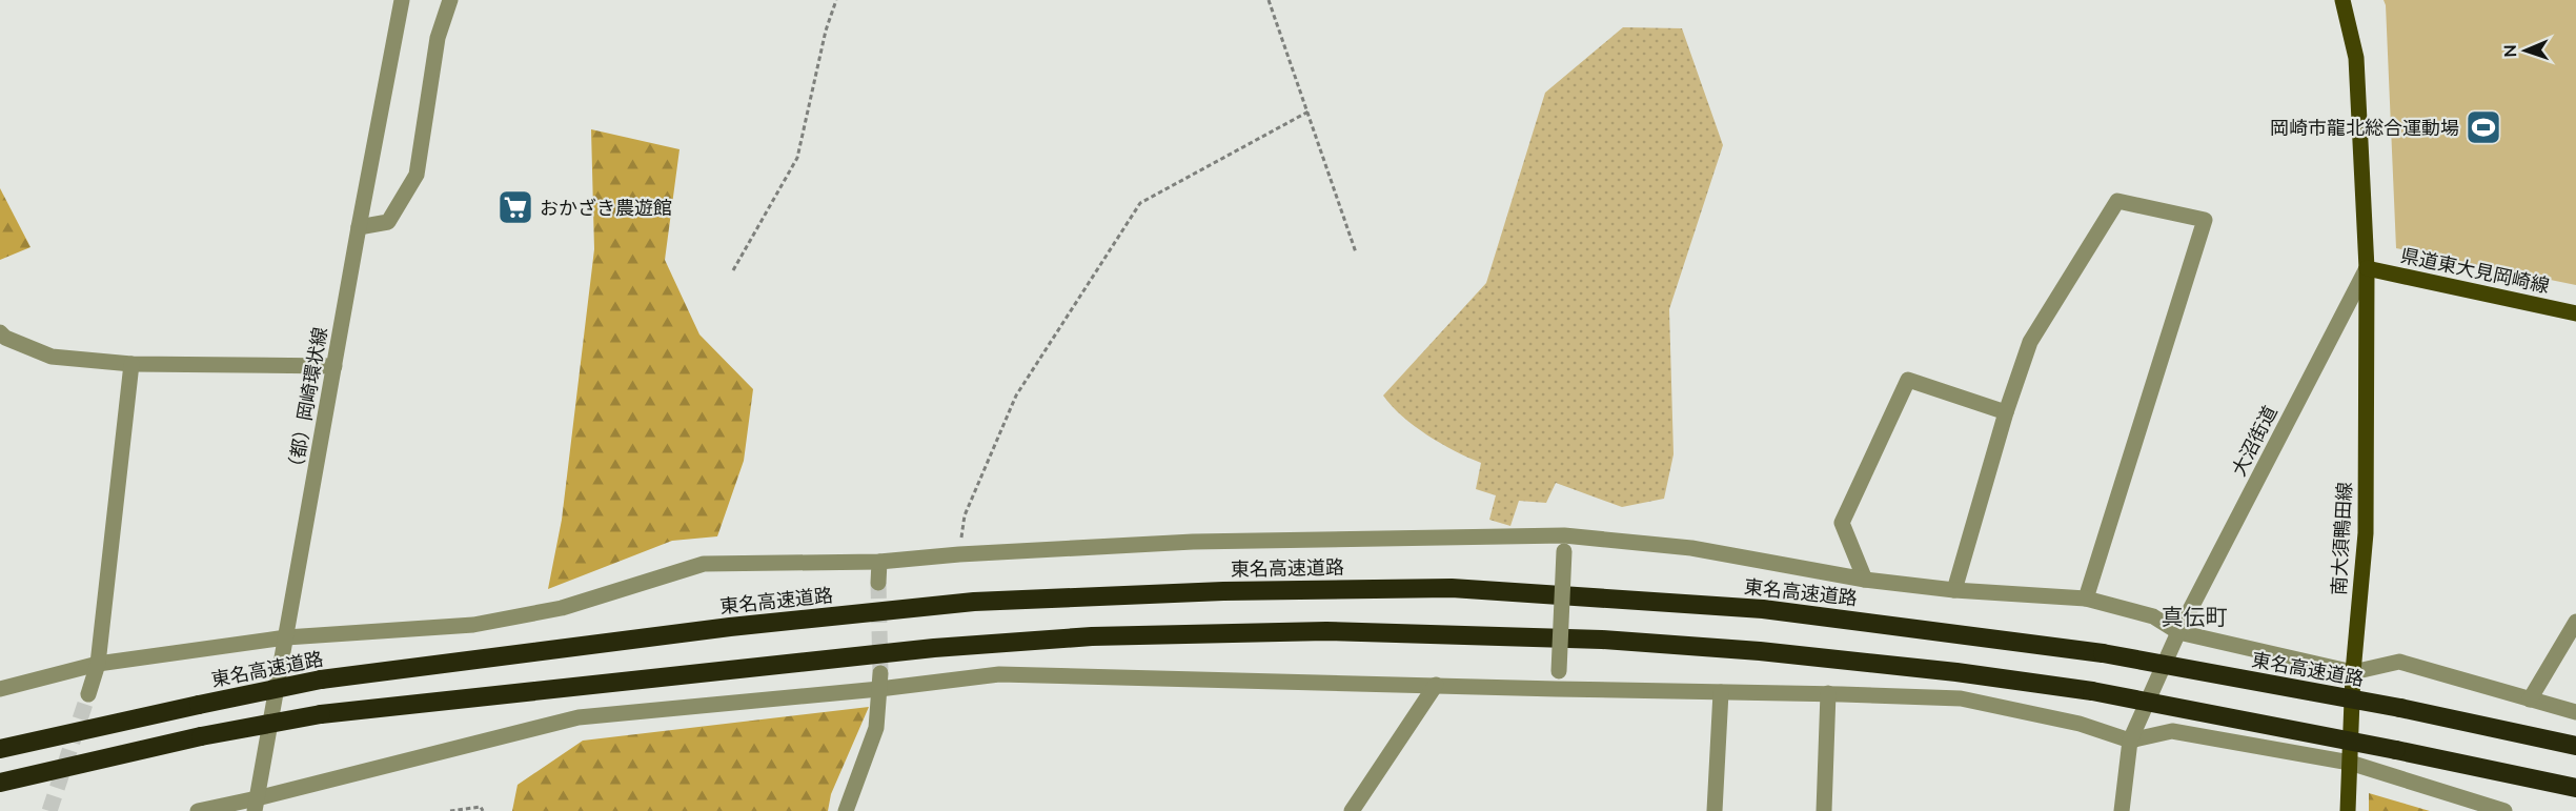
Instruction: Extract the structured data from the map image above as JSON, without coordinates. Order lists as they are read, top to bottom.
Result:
{
  "streets": {
    "highway": ["東名高速道路"],
    "main road": ["県道東大見岡崎線", "南大須鴨田線"],
    "street": ["（都）岡崎環状線", "大沼街道"]
  },
  "crossings": [
    ["県道東大見岡崎線", "大沼街道"],
    ["県道東大見岡崎線", "南大須鴨田線"],
    ["大沼街道", "南大須鴨田線"]
  ],
  "districts": ["真伝町"],
  "places": {
    "sports": ["岡崎市龍北総合運動場"],
    "supermarket": ["おかざき農遊館"]
  },
  "north": "left"
}
